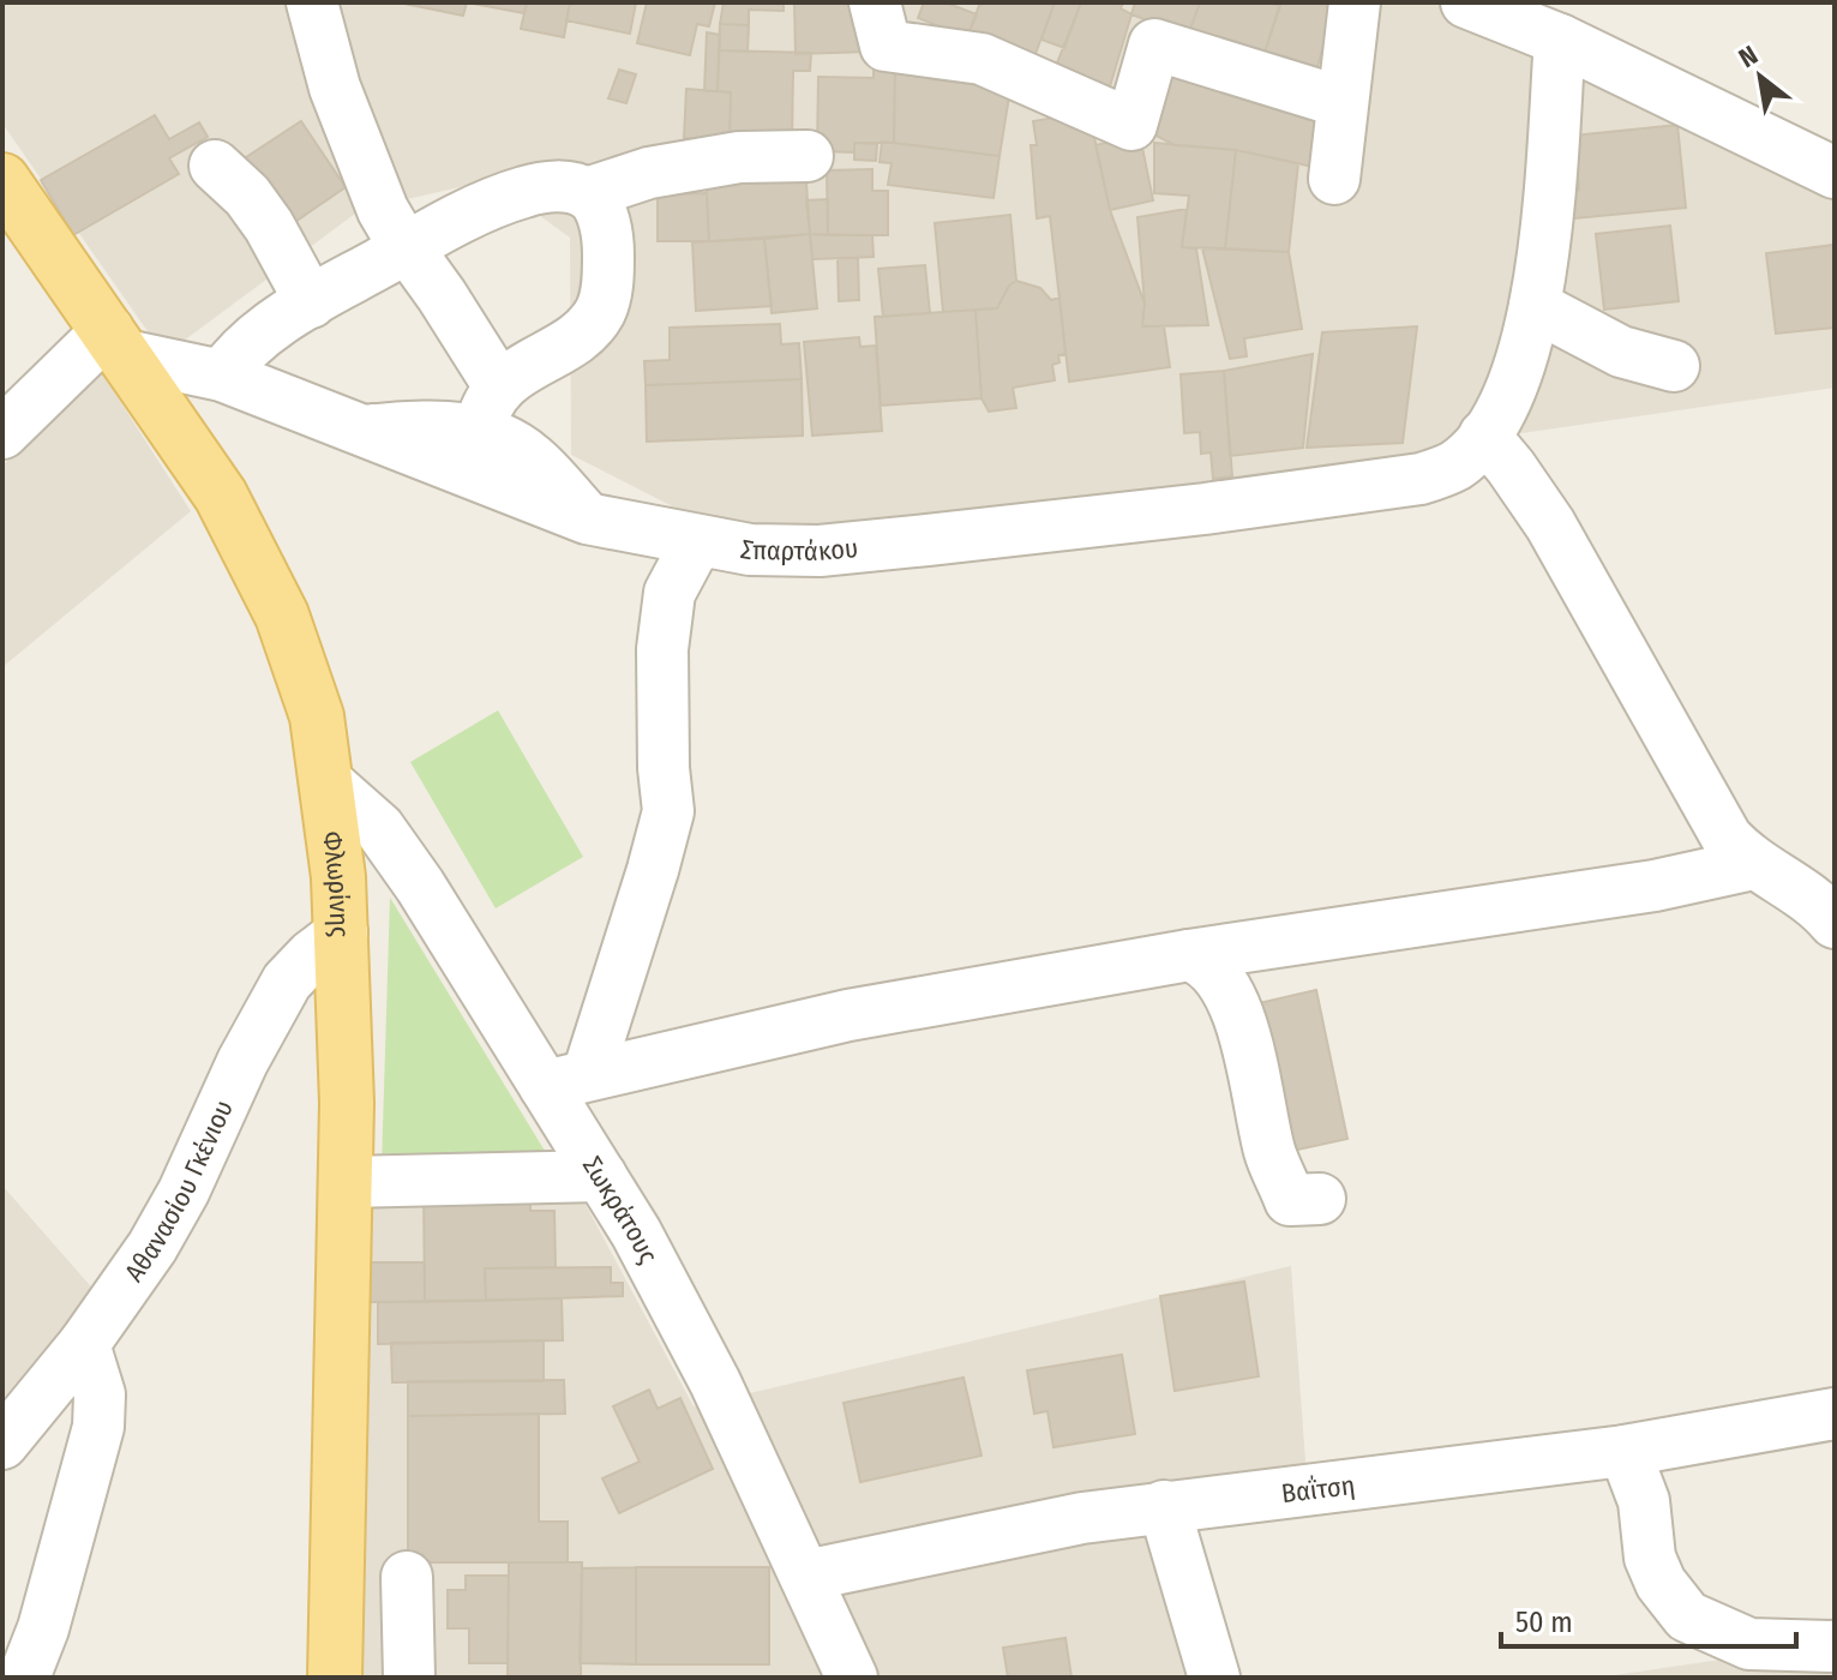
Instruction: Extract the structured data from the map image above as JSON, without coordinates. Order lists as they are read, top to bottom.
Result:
{
  "streets": {
    "main road": ["Φλωρίνης"],
    "street": [
      "Σπαρτάκου",
      "Αθανασίου Γκένιου",
      "Σωκράτους",
      "Βαΐτση"
    ]
  },
  "crossings": [
    ["Σπαρτάκου", "Φλωρίνης"],
    ["Φλωρίνης", "Αθανασίου Γκένιου"],
    ["Φλωρίνης", "Σωκράτους"],
    ["Σωκράτους", "Βαΐτση"]
  ],
  "scale_bar": "50 m",
  "north": "top left"
}
